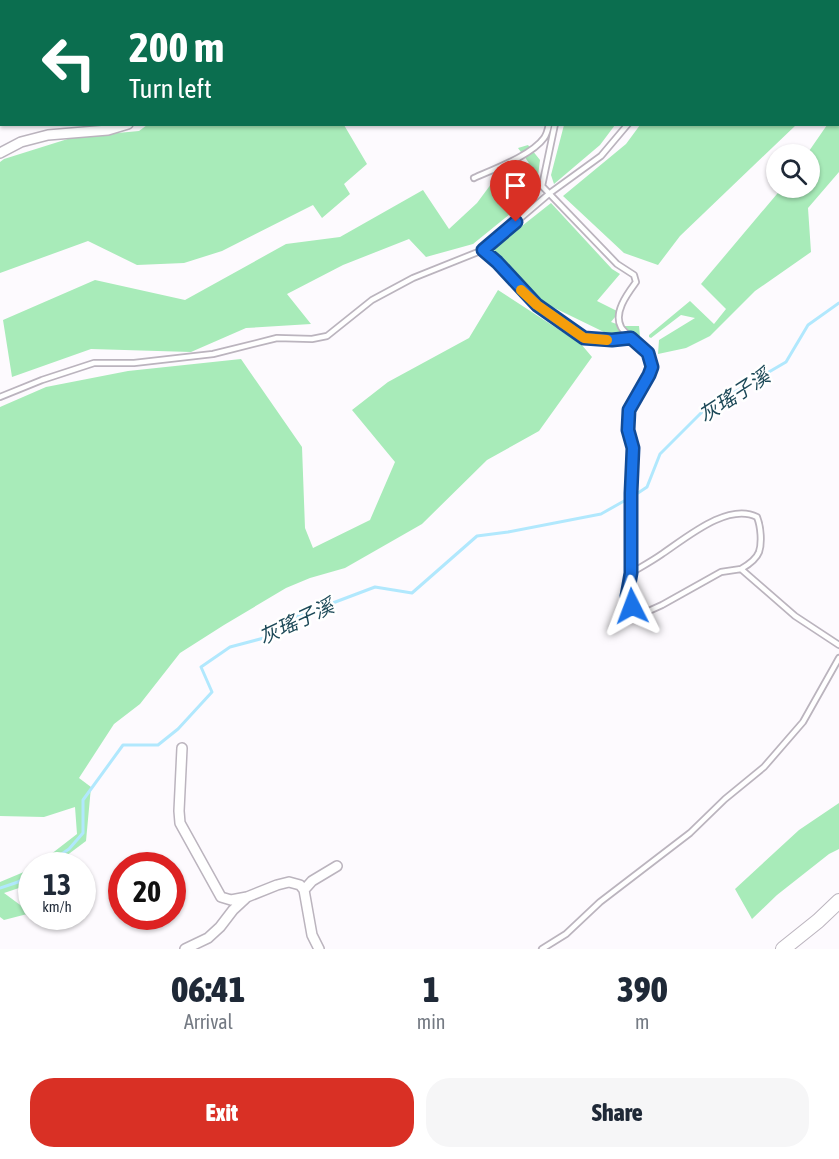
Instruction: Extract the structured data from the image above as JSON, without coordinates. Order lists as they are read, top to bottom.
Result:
{
  "water": ["灰瑤子溪"],
  "page": {
    "turn": ["200 m", "Turn left"],
    "speed": "13 km/h",
    "limit": "20",
    "eta": [
      "06:41",
      "Arrival",
      "1",
      "min",
      "390",
      "m"
    ],
    "buttons": ["Exit", "Share"]
  }
}
